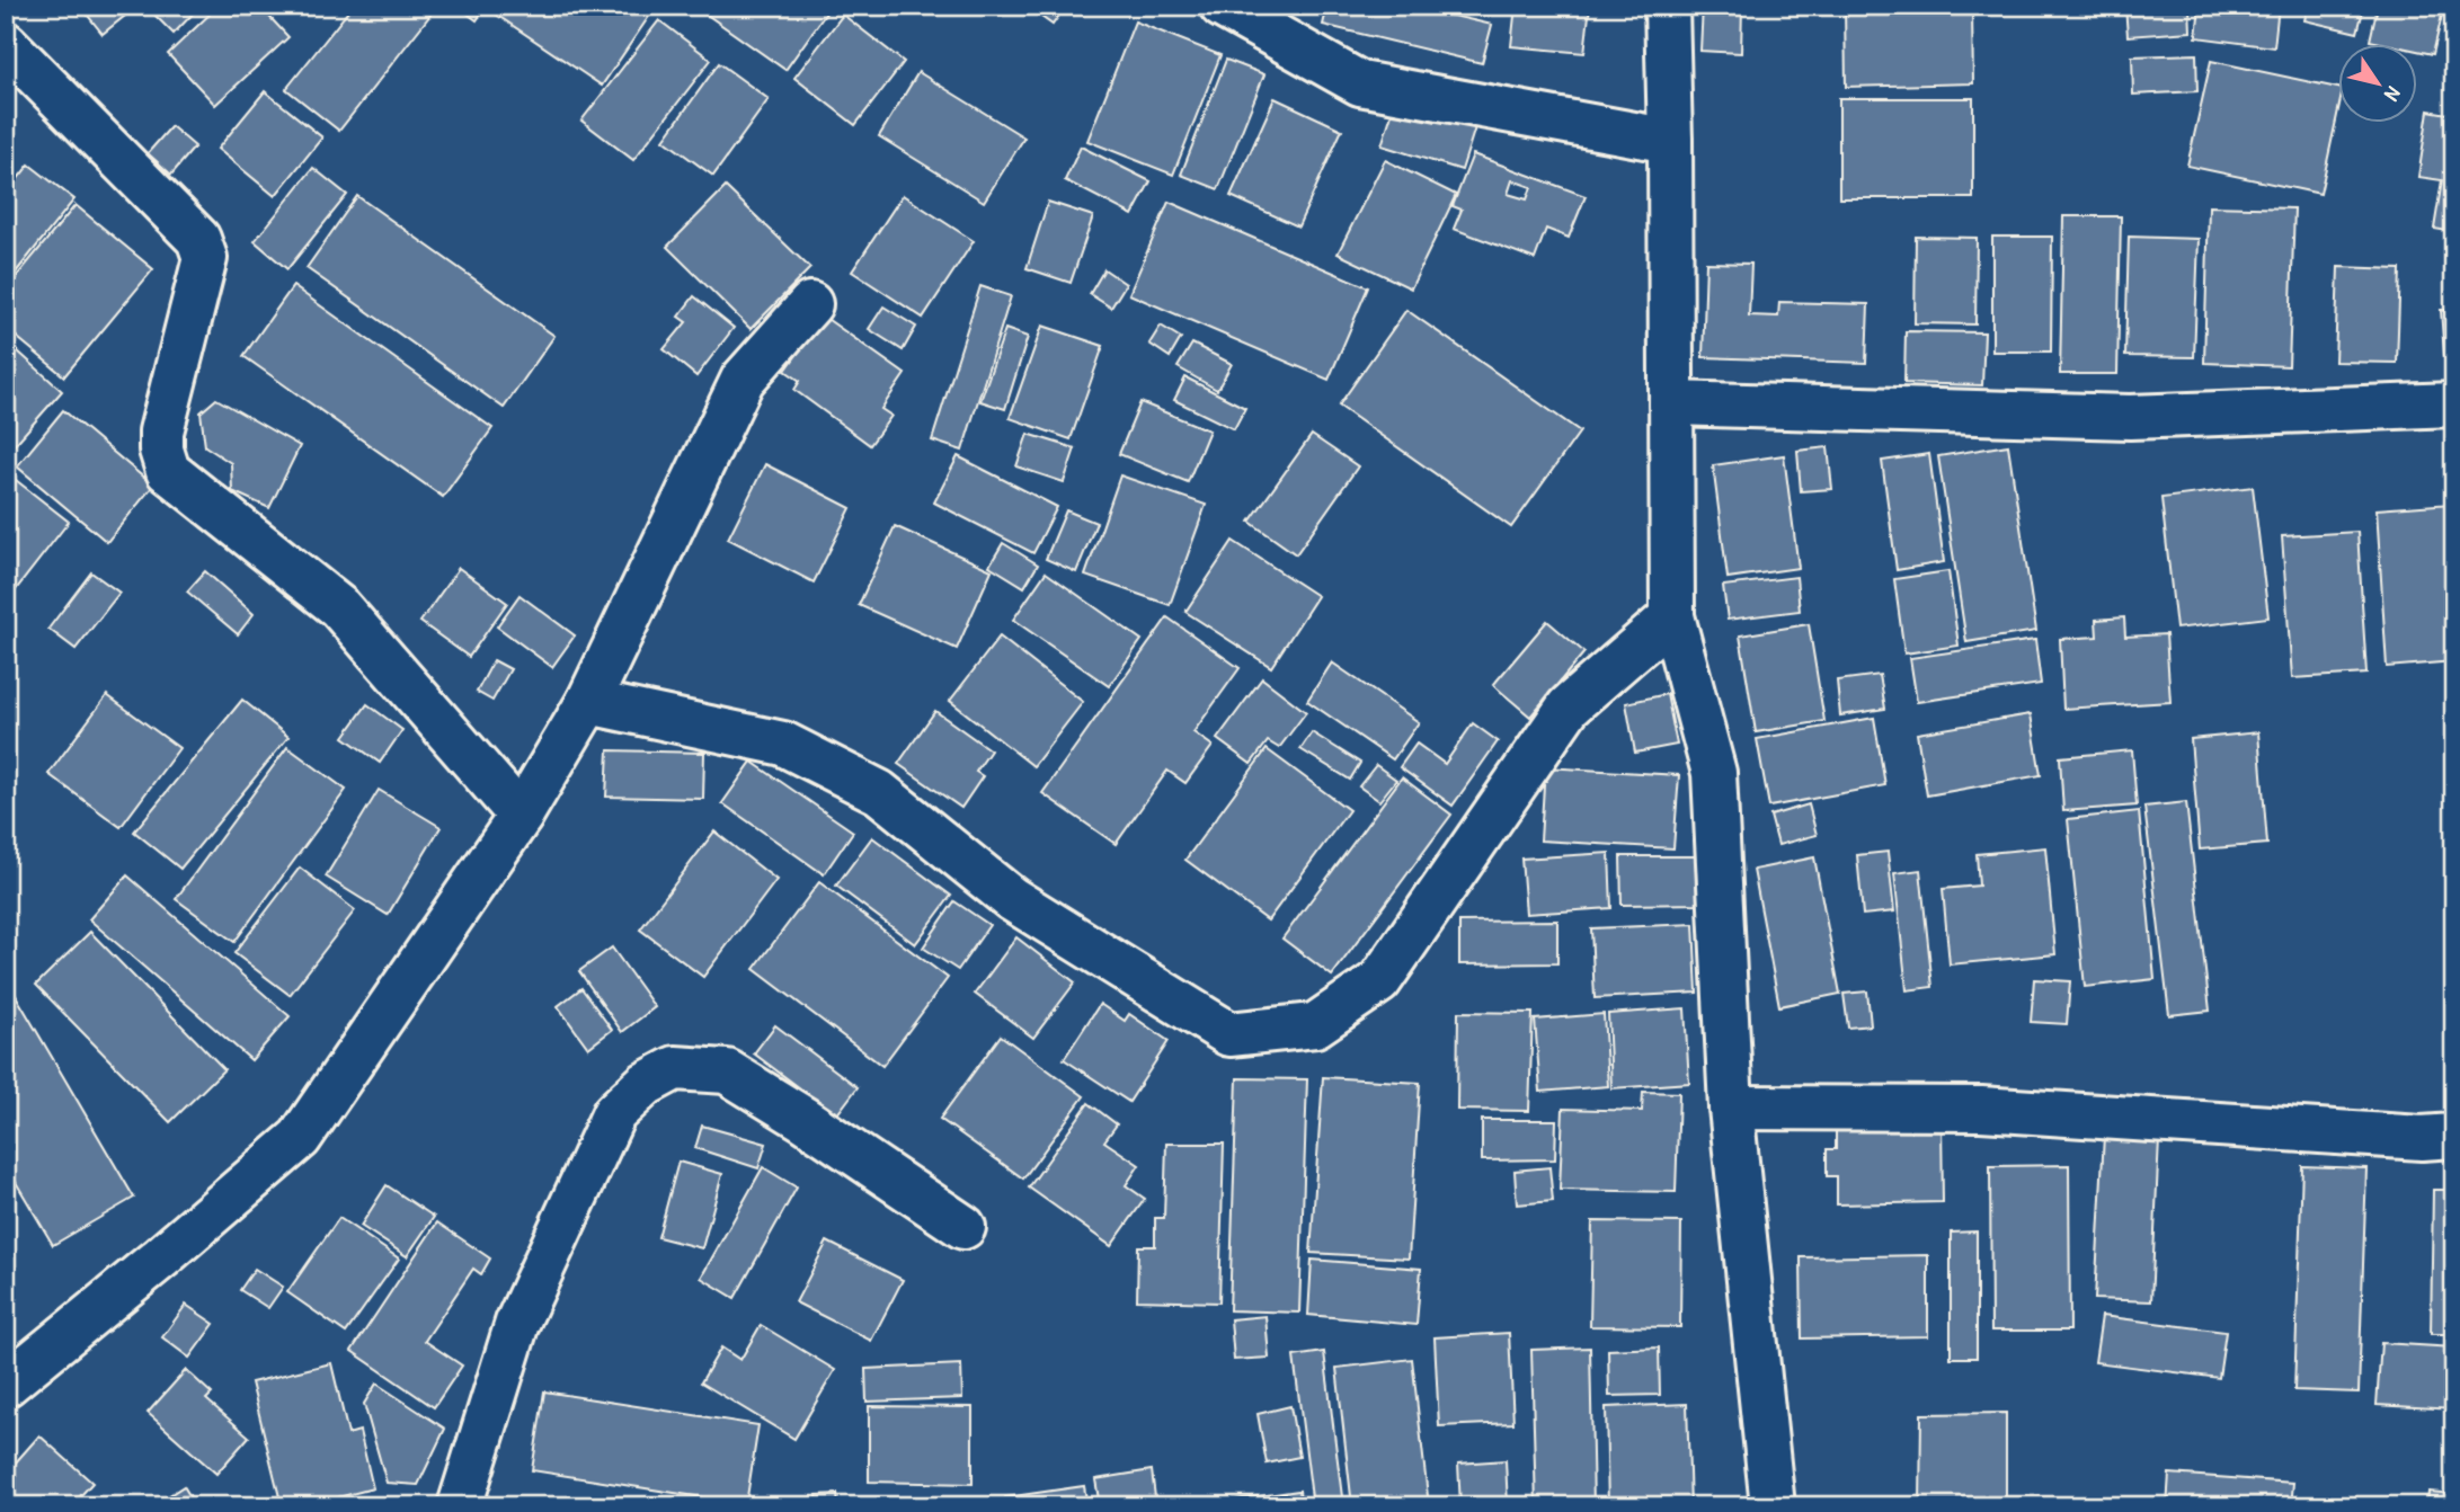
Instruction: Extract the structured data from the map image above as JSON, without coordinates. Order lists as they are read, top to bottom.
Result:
{
  "north": "bottom right"
}
